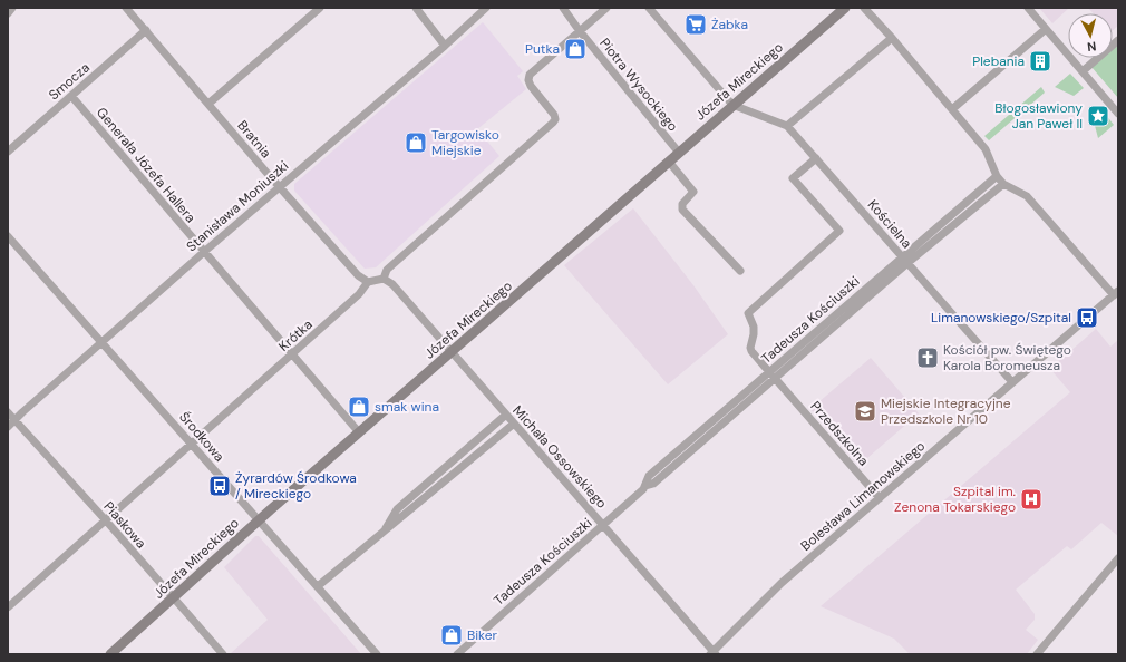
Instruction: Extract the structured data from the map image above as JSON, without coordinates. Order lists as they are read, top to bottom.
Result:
{
  "streets": {
    "street": [
      "Smocza",
      "Józefa Mireckiego",
      "Piotra Wysockiego",
      "Bratnia",
      "Generała Józefa Hallera",
      "Stanisława Moniuszki",
      "Kościelna",
      "Tadeusza Kościuszki",
      "Krótka",
      "Przedszkolna",
      "Środkowa",
      "Michała Ossowskiego",
      "Bolesława Limanowskiego",
      "Piaskowa"
    ]
  },
  "crossings": [
    ["Smocza", "Bratnia"],
    ["Smocza", "Generała Józefa Hallera"],
    ["Józefa Mireckiego", "Piotra Wysockiego"],
    ["Józefa Mireckiego", "Generała Józefa Hallera"],
    ["Józefa Mireckiego", "Kościelna"],
    ["Józefa Mireckiego", "Środkowa"],
    ["Józefa Mireckiego", "Michała Ossowskiego"],
    ["Józefa Mireckiego", "Piaskowa"],
    ["Bratnia", "Stanisława Moniuszki"],
    ["Bratnia", "Krótka"],
    ["Generała Józefa Hallera", "Stanisława Moniuszki"],
    ["Generała Józefa Hallera", "Krótka"],
    ["Stanisława Moniuszki", "Środkowa"],
    ["Stanisława Moniuszki", "Piaskowa"],
    ["Kościelna", "Tadeusza Kościuszki"],
    ["Kościelna", "Przedszkolna"],
    ["Kościelna", "Bolesława Limanowskiego"],
    ["Tadeusza Kościuszki", "Przedszkolna"],
    ["Tadeusza Kościuszki", "Michała Ossowskiego"],
    ["Krótka", "Środkowa"],
    ["Krótka", "Piaskowa"],
    ["Przedszkolna", "Bolesława Limanowskiego"],
    ["Michała Ossowskiego", "Bolesława Limanowskiego"]
  ],
  "places": {
    "supermarket": ["Żabka"],
    "shop": [
      "Putka",
      "Targowisko Miejskie",
      "smak wina",
      "Biker"
    ],
    "building": ["Plebania"],
    "place": ["Błogosławiony Jan Paweł II"],
    "bus stop": ["Limanowskiego/Szpital", "Żyrardów Środkowa / Mireckiego"],
    "church": ["Kościół pw. Świętego Karola Boromeusza"],
    "school or university": ["Miejskie Integracyjne Przedszkole Nr 10"],
    "hospital": ["Szpital im. Zenona Tokarskiego"]
  },
  "north": "bottom"
}
